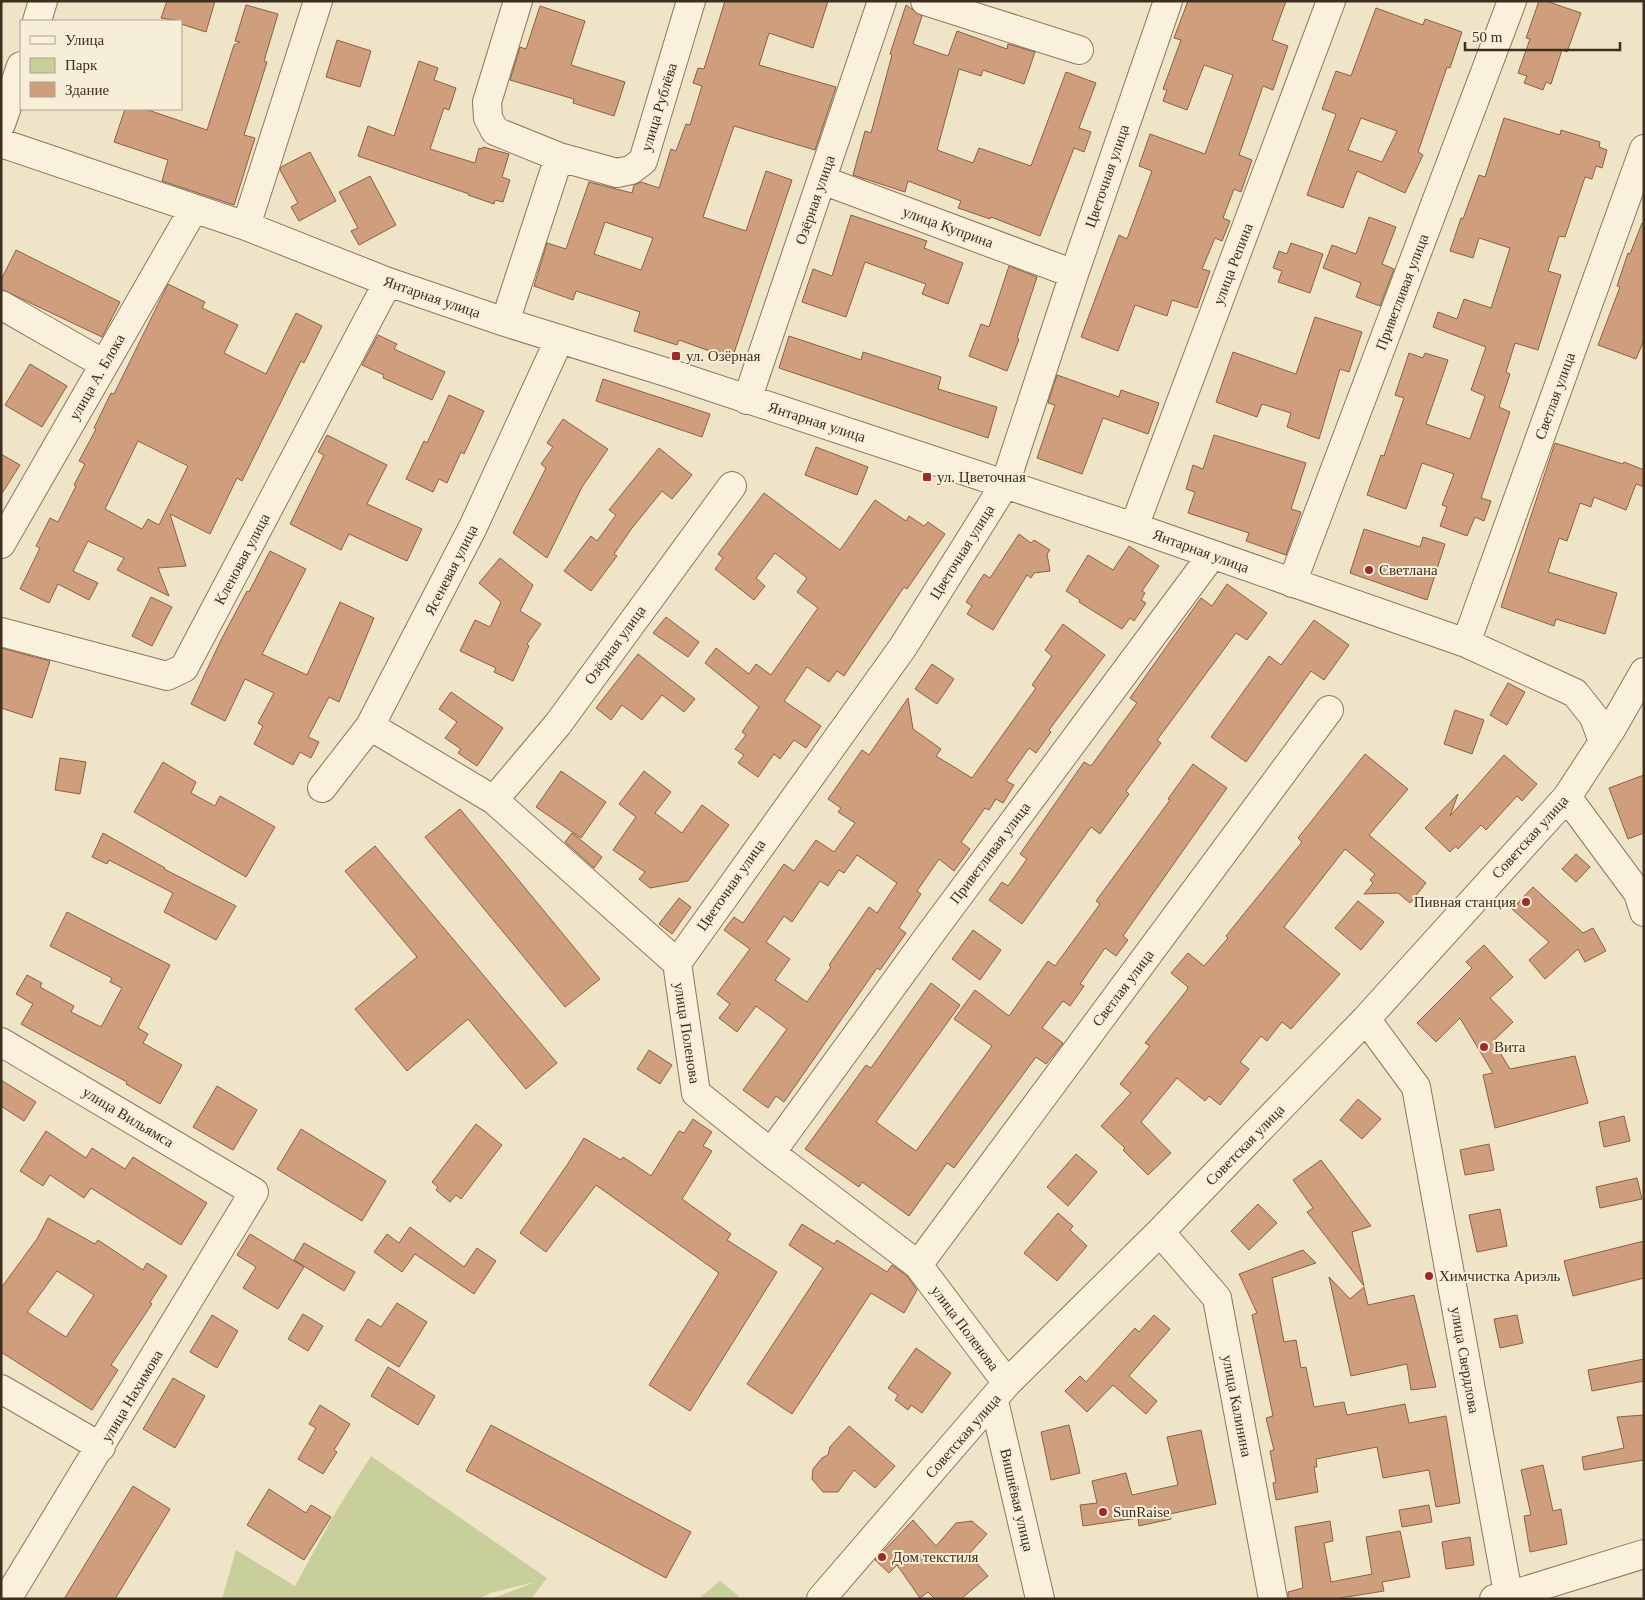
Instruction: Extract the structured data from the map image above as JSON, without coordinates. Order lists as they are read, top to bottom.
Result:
{
  "streets": {
    "street": [
      "улица Рублёва",
      "Цветочная улица",
      "Озёрная улица",
      "улица Куприна",
      "улица Репина",
      "Приветливая улица",
      "Янтарная улица",
      "улица А. Блока",
      "Светлая улица",
      "Кленовая улица",
      "Ясеневая улица",
      "Советская улица",
      "улица Поленова",
      "улица Вильямса",
      "улица Свердлова",
      "улица Нахимова",
      "улица Калинина",
      "Вишнёвая улица"
    ]
  },
  "crossings": [
    ["Цветочная улица", "улица Куприна"],
    ["Цветочная улица", "Янтарная улица"],
    ["Цветочная улица", "улица Поленова"],
    ["Озёрная улица", "улица Куприна"],
    ["Озёрная улица", "Янтарная улица"],
    ["Озёрная улица", "улица Поленова"],
    ["улица Репина", "Янтарная улица"],
    ["Приветливая улица", "Янтарная улица"],
    ["Приветливая улица", "улица Поленова"],
    ["Янтарная улица", "улица А. Блока"],
    ["Янтарная улица", "Светлая улица"],
    ["Янтарная улица", "Кленовая улица"],
    ["Янтарная улица", "Ясеневая улица"],
    ["Янтарная улица", "Советская улица"],
    ["Светлая улица", "улица Поленова"],
    ["Ясеневая улица", "улица Поленова"],
    ["Советская улица", "улица Поленова"],
    ["Советская улица", "улица Свердлова"],
    ["Советская улица", "улица Калинина"],
    ["Советская улица", "Вишнёвая улица"],
    ["улица Поленова", "Вишнёвая улица"],
    ["улица Вильямса", "улица Нахимова"]
  ],
  "places": {
    "transit": ["ул. Озёрная", "ул. Цветочная"],
    "other": [
      "Светлана",
      "Пивная станция",
      "Вита",
      "Химчистка Ариэль",
      "SunRaise",
      "Дом текстиля"
    ]
  },
  "legend": ["Улица", "Парк", "Здание"],
  "scale_bar": "50 m"
}
